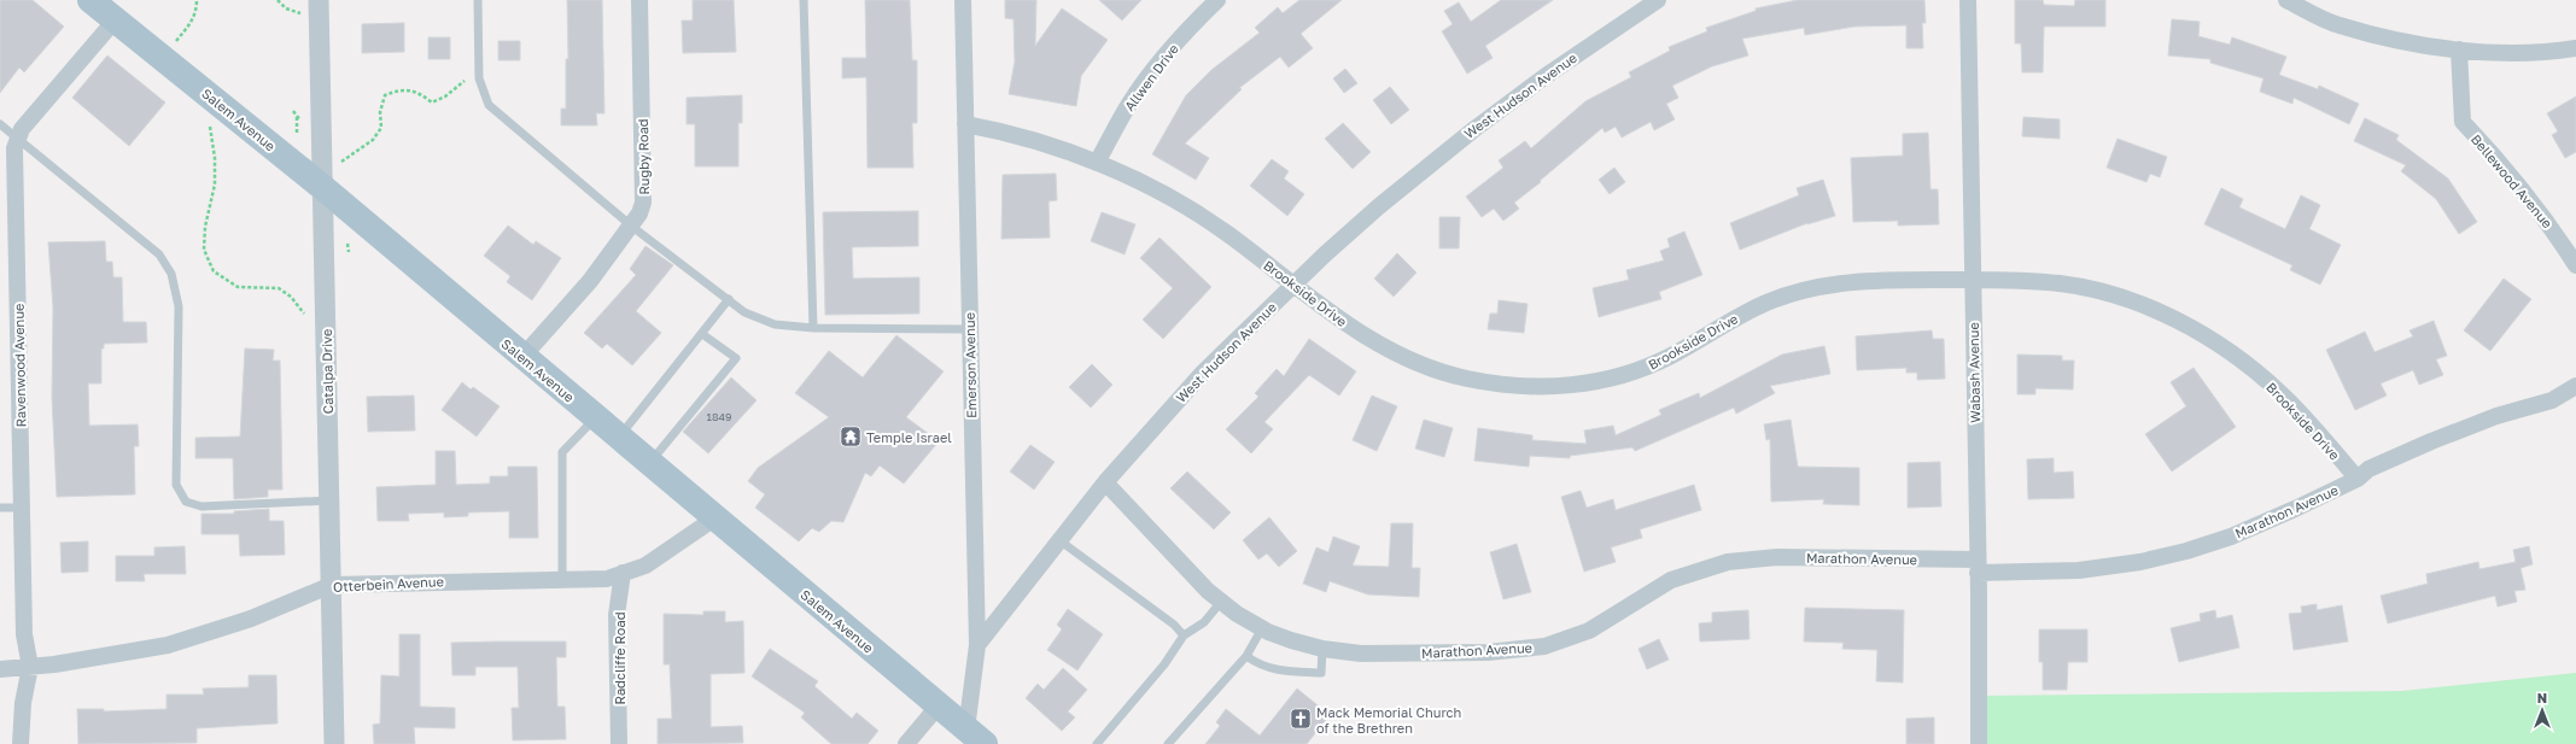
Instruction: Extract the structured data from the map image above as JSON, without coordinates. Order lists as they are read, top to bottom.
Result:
{
  "streets": {
    "main road": ["Salem Avenue"],
    "street": [
      "Allwen Drive",
      "West Hudson Avenue",
      "Rugby Road",
      "Bellewood Avenue",
      "Brookside Drive",
      "Ravenwood Avenue",
      "Emerson Avenue",
      "Catalpa Drive",
      "Wabash Avenue",
      "Marathon Avenue",
      "Otterbein Avenue",
      "Radcliffe Road"
    ]
  },
  "crossings": [
    ["Allwen Drive", "Brookside Drive"],
    ["West Hudson Avenue", "Brookside Drive"],
    ["West Hudson Avenue", "Emerson Avenue"],
    ["West Hudson Avenue", "Marathon Avenue"],
    ["Salem Avenue", "Rugby Road"],
    ["Salem Avenue", "Ravenwood Avenue"],
    ["Salem Avenue", "Emerson Avenue"],
    ["Salem Avenue", "Catalpa Drive"],
    ["Salem Avenue", "Otterbein Avenue"],
    ["Brookside Drive", "Emerson Avenue"],
    ["Brookside Drive", "Wabash Avenue"],
    ["Brookside Drive", "Marathon Avenue"],
    ["Ravenwood Avenue", "Otterbein Avenue"],
    ["Catalpa Drive", "Otterbein Avenue"],
    ["Wabash Avenue", "Marathon Avenue"],
    ["Otterbein Avenue", "Radcliffe Road"]
  ],
  "places": {
    "temple": ["Temple Israel"],
    "church": ["Mack Memorial Church of the Brethren"]
  },
  "house_numbers": ["1849"],
  "north": "top"
}
